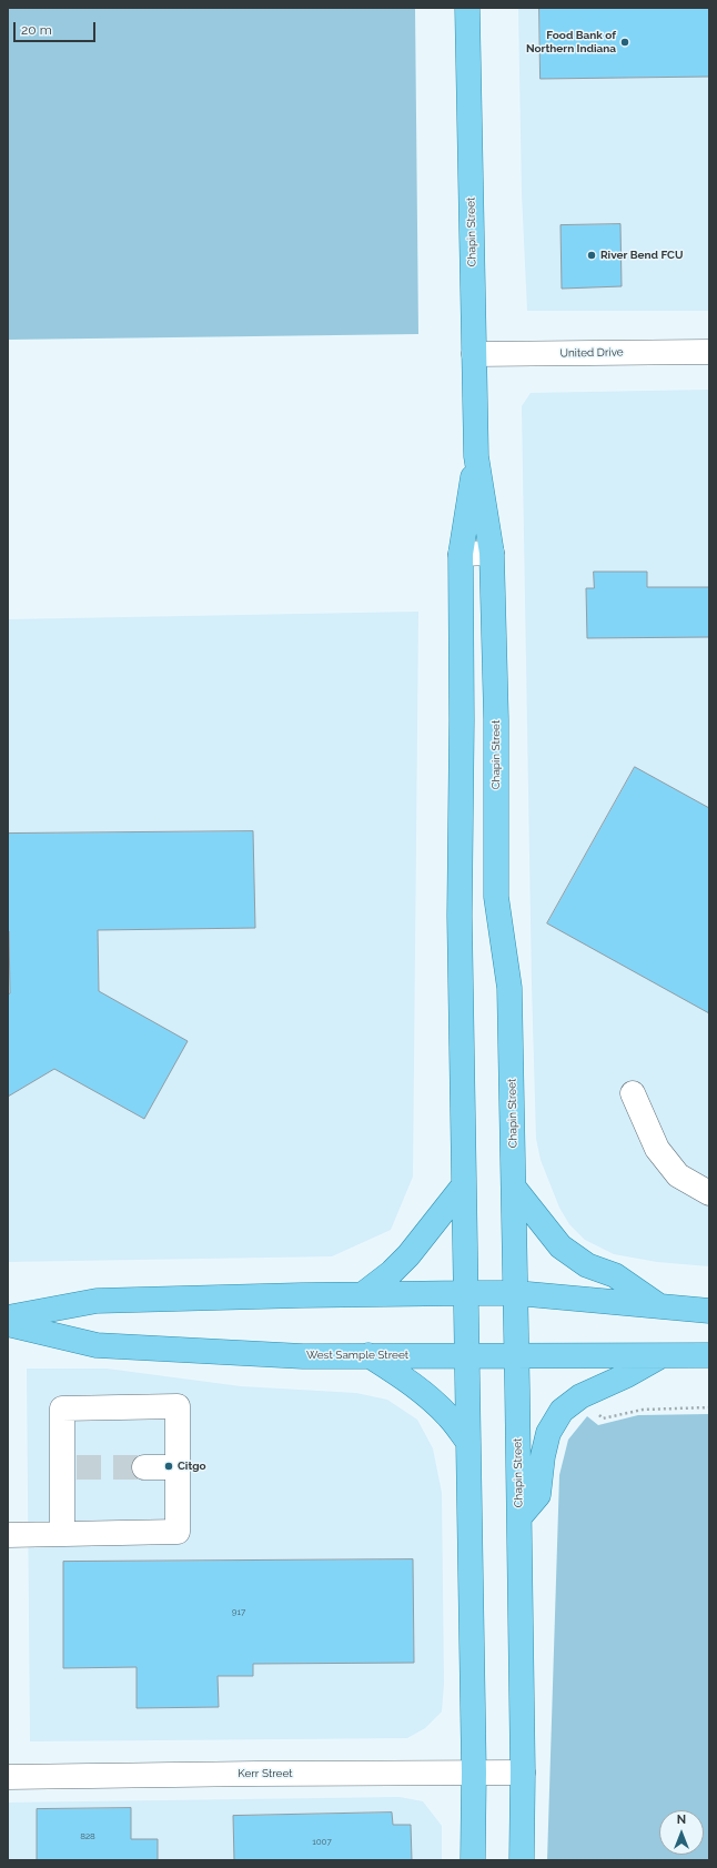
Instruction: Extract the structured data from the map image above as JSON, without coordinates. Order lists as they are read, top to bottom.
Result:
{
  "streets": {
    "main road": ["Chapin Street", "West Sample Street"],
    "street": ["United Drive", "Kerr Street"]
  },
  "crossings": [
    ["Chapin Street", "United Drive"],
    ["Chapin Street", "West Sample Street"],
    ["Chapin Street", "Kerr Street"]
  ],
  "places": ["Food Bank of Northern Indiana", "River Bend FCU", "Citgo"],
  "house_numbers": ["917", "828", "1007"],
  "scale_bar": "20 m",
  "north": "top"
}
